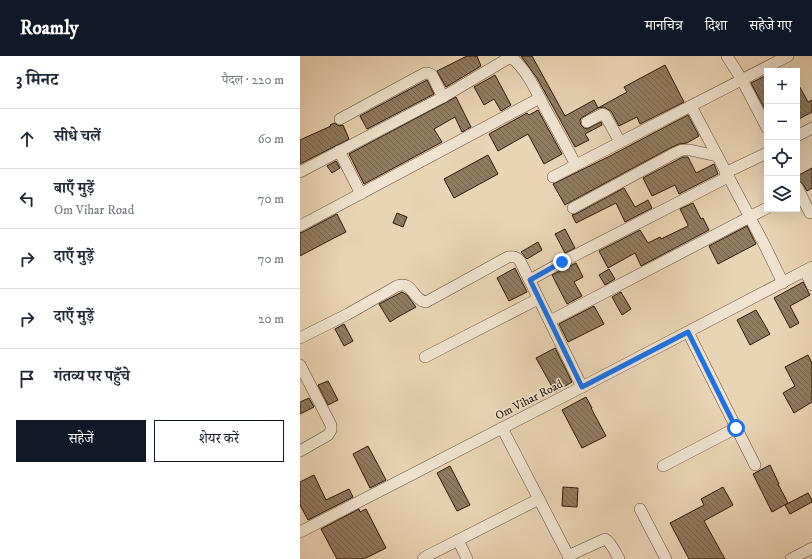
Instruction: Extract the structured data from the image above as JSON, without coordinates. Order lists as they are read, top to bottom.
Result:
{
  "streets": {
    "street": ["Om Vihar Road"]
  },
  "page": {
    "header": "Roamly",
    "nav": ["मानचित्र", "दिशा", "सहेजे गए"],
    "heading": ["3 मिनट", "पैदल · 220 m"],
    "map_buttons": ["+", "−"],
    "list": [
      ["सीधे चलें", "60 m"],
      ["बाएँ मुड़ें", "Om Vihar Road", "70 m"],
      ["दाएँ मुड़ें", "70 m"],
      ["दाएँ मुड़ें", "20 m"],
      "गंतव्य पर पहुँचे"
    ],
    "buttons": ["सहेजें", "शेयर करें"]
  }
}
